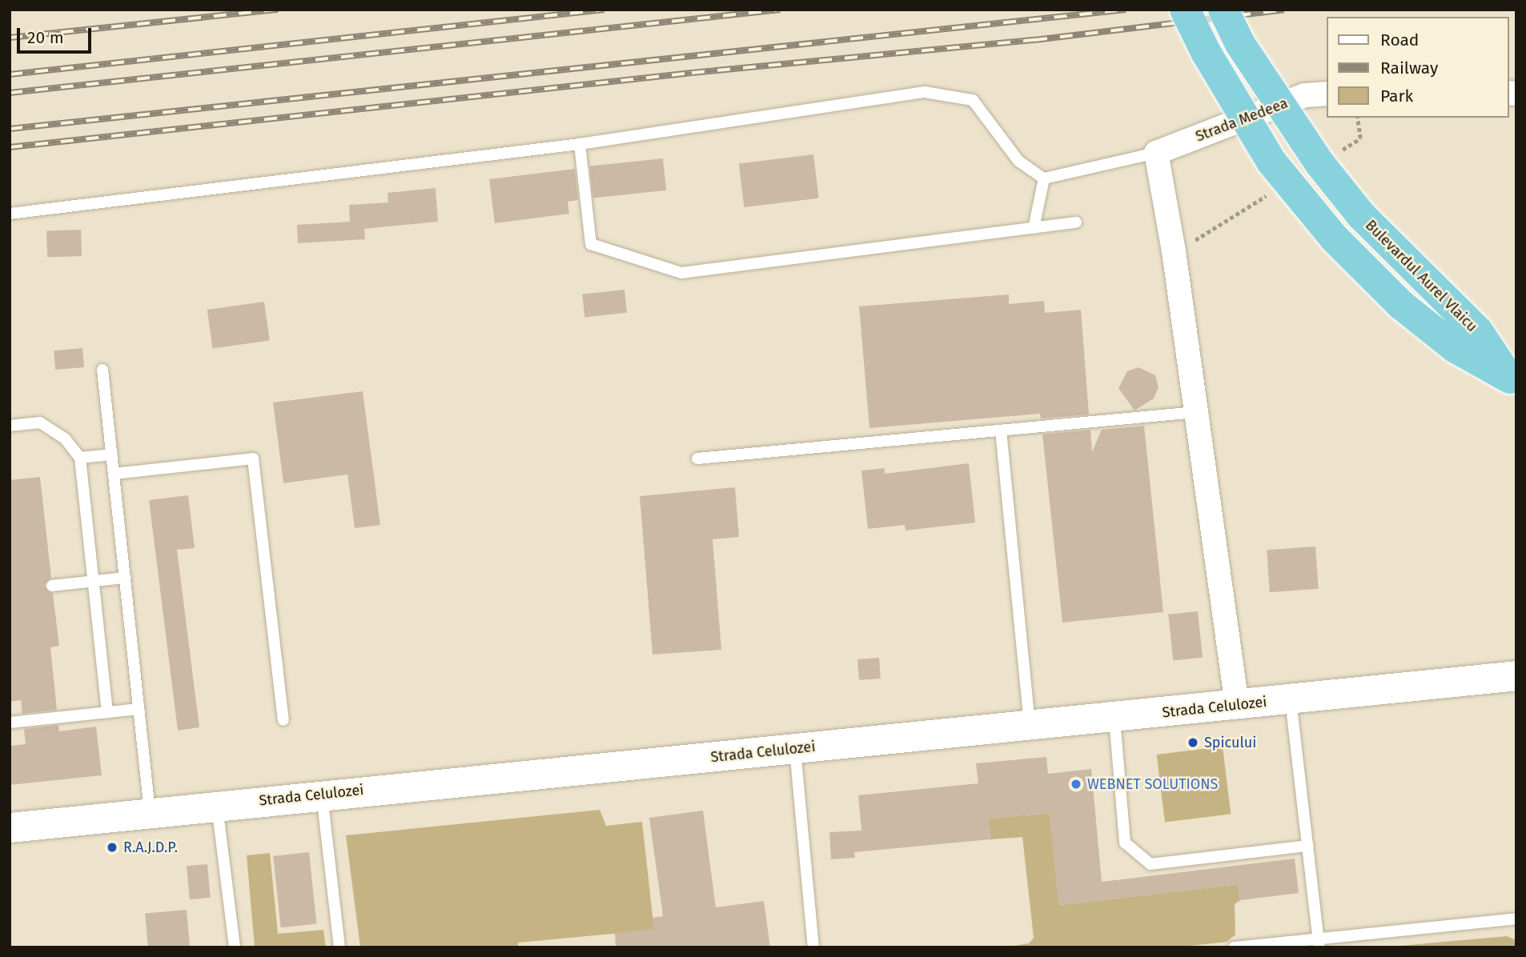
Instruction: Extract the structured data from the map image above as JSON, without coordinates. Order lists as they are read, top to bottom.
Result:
{
  "streets": {
    "main road": ["Bulevardul Aurel Vlaicu"],
    "street": ["Strada Medeea", "Strada Celulozei"]
  },
  "places": ["Spicului", "WEBNET SOLUTIONS", "R.A.J.D.P."],
  "legend": ["Road", "Railway", "Park"],
  "scale_bar": "20 m"
}
